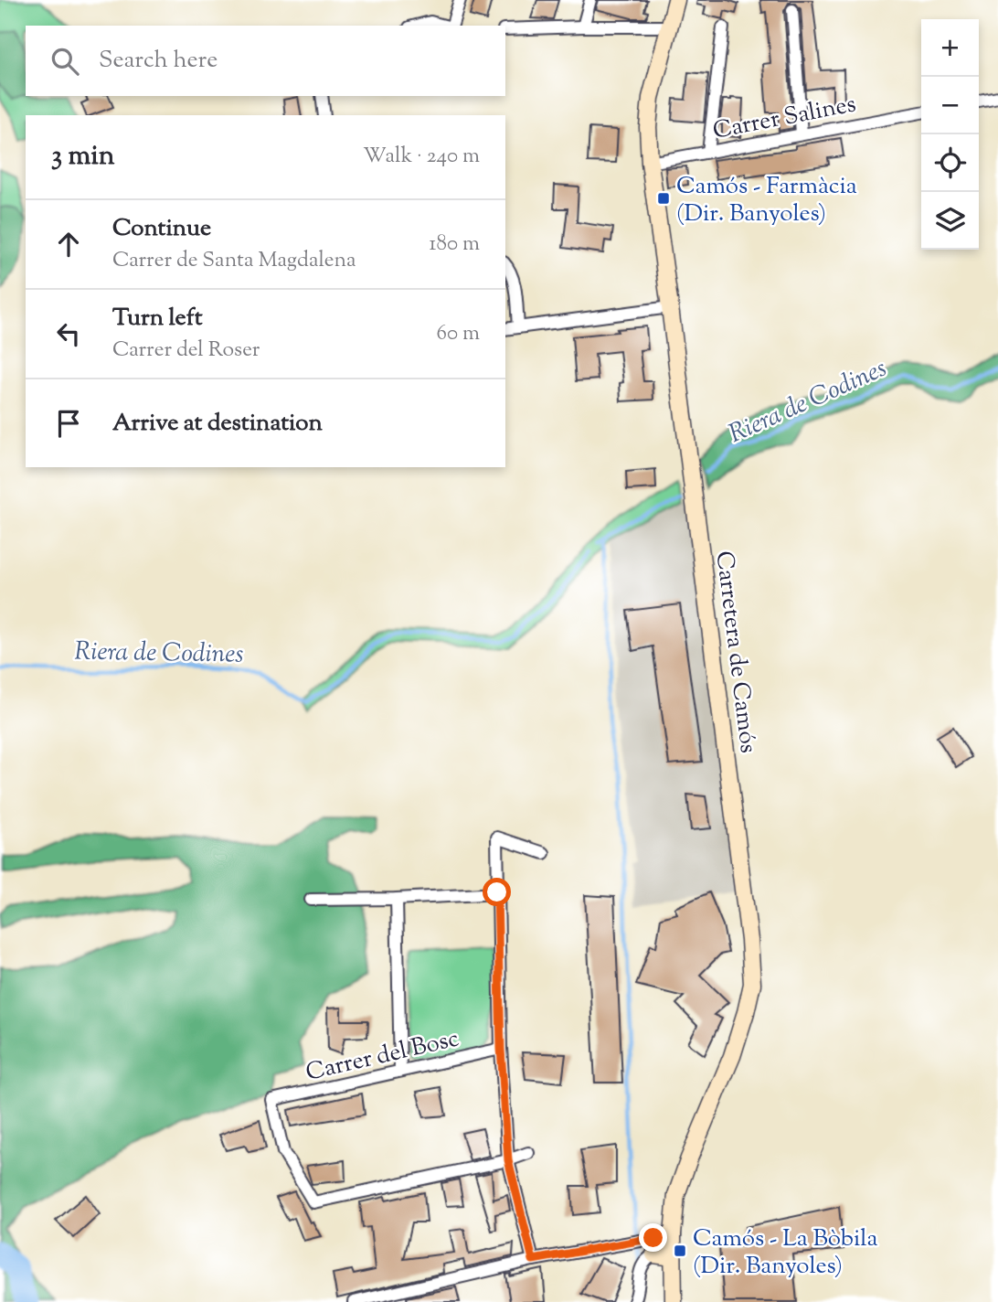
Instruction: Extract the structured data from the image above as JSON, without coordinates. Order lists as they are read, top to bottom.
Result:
{
  "streets": {
    "street": ["Carrer Salines", "Carretera de Camós", "Carrer del Bosc"]
  },
  "crossings": [
    ["Carrer Salines", "Carretera de Camós"]
  ],
  "water": ["Riera de Codines"],
  "places": {
    "transit": ["Camós - Farmàcia (Dir. Banyoles)", "Camós - La Bòbila (Dir. Banyoles)"]
  },
  "page": {
    "map_buttons": ["+", "−"],
    "search": "Search here",
    "heading": ["3 min", "Walk · 240 m"],
    "list": [
      ["Continue", "Carrer de Santa Magdalena", "180 m"],
      ["Turn left", "Carrer del Roser", "60 m"],
      "Arrive at destination"
    ]
  }
}
